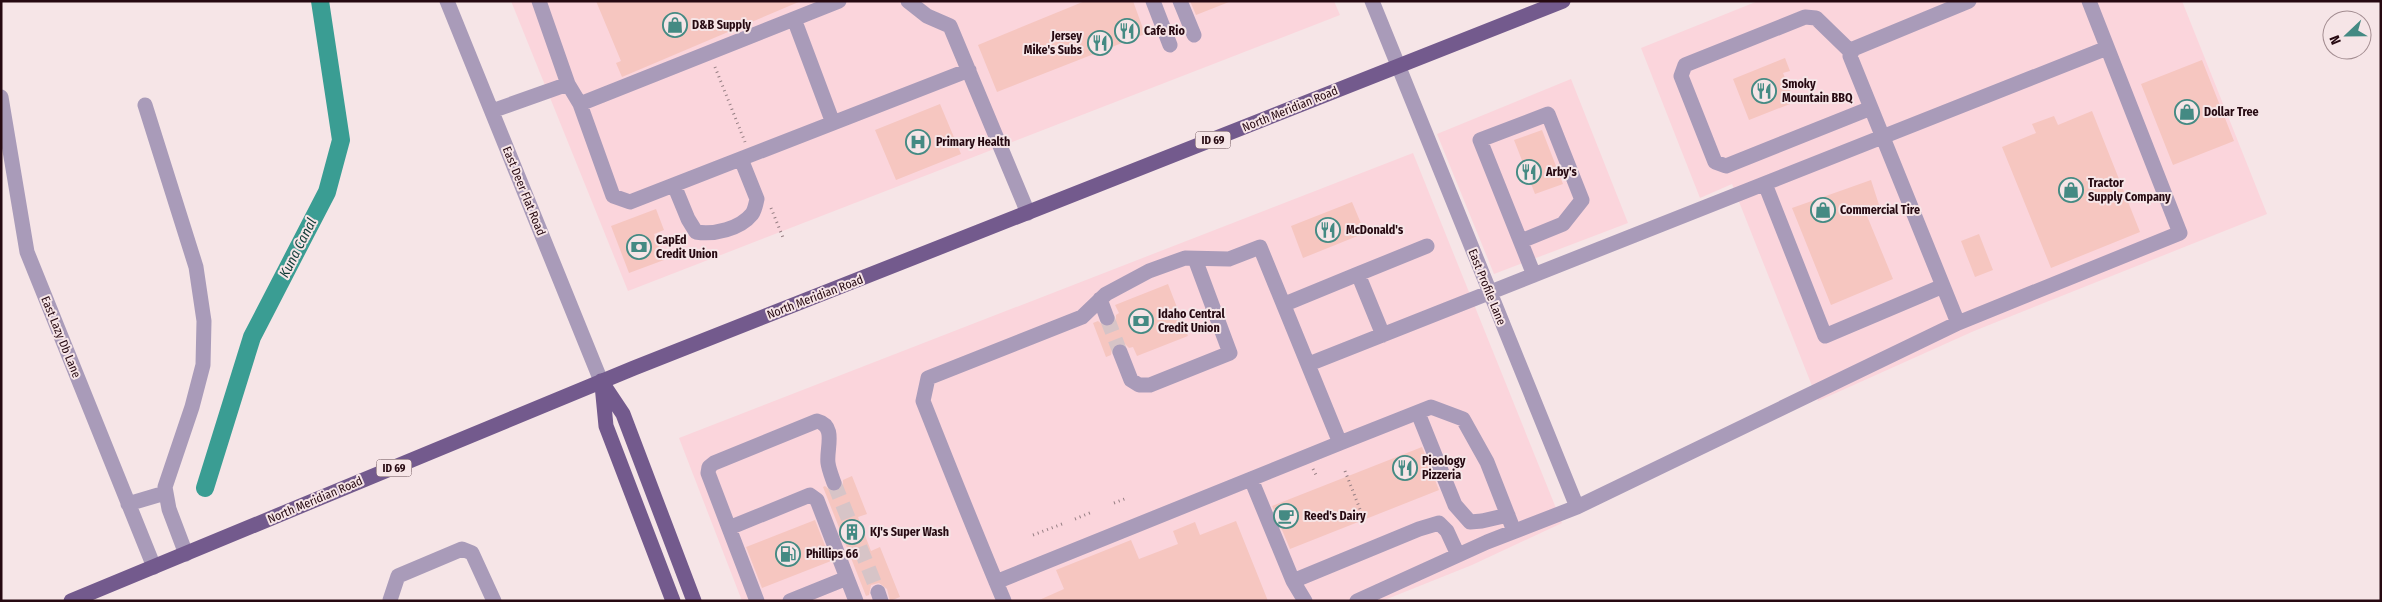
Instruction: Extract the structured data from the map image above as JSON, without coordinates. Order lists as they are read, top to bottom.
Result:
{
  "streets": {
    "main road": ["North Meridian Road", "ID 69", "East Deer Flat Road"],
    "street": ["East Profile Lane", "East Lazy Db Lane"]
  },
  "crossings": [
    ["North Meridian Road", "East Deer Flat Road"],
    ["North Meridian Road", "East Profile Lane"],
    ["North Meridian Road", "East Lazy Db Lane"]
  ],
  "water": ["Kuna Canal"],
  "places": {
    "shop": [
      "D&B Supply",
      "Dollar Tree",
      "Tractor Supply Company",
      "Commercial Tire"
    ],
    "restaurant": [
      "Cafe Rio",
      "Jersey Mike's Subs",
      "Smoky Mountain BBQ",
      "Arby's",
      "McDonald's",
      "Pieology Pizzeria"
    ],
    "hospital": ["Primary Health"],
    "bank": ["CapEd Credit Union", "Idaho Central Credit Union"],
    "cafe": ["Reed's Dairy"],
    "building": ["KJ's Super Wash"],
    "fuel station": ["Phillips 66"]
  },
  "north": "left"
}
